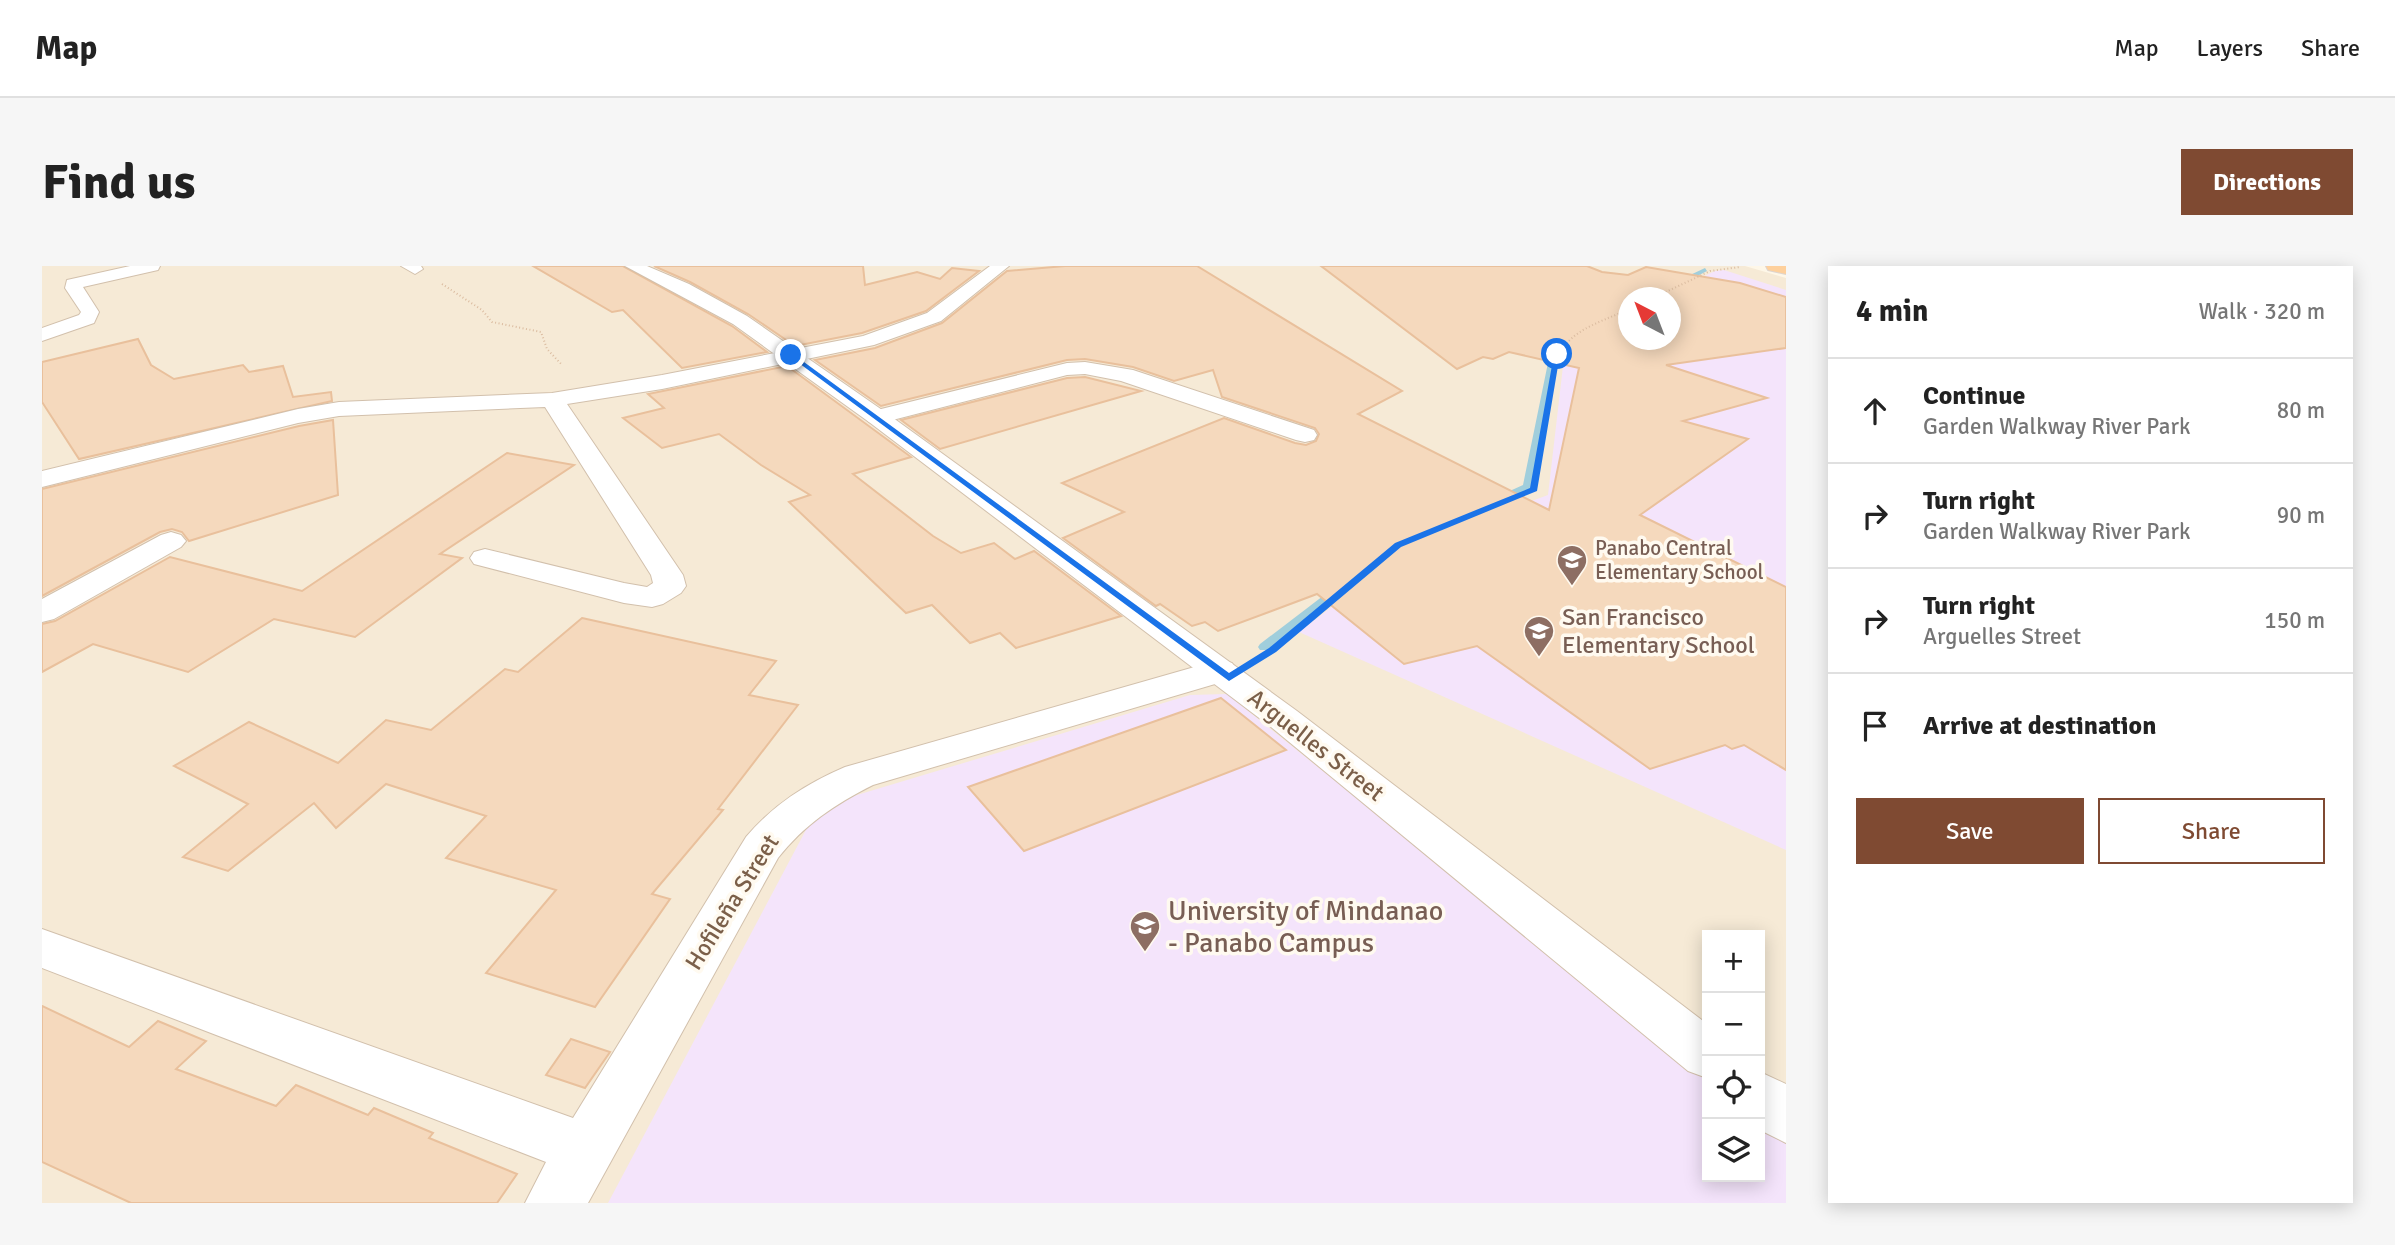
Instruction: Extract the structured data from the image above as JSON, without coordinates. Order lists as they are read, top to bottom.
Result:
{
  "streets": {
    "street": ["Arguelles Street", "Hofileña Street"]
  },
  "crossings": [
    ["Arguelles Street", "Hofileña Street"]
  ],
  "places": {
    "school or university": ["Panabo Central Elementary School", "San Francisco Elementary School", "University of Mindanao - Panabo Campus"]
  },
  "north": "top left",
  "page": {
    "header": "Map",
    "nav": ["Map", "Layers", "Share"],
    "buttons": [
      "Directions",
      ["Save", "Share"]
    ],
    "title": "Find us",
    "heading": ["4 min", "Walk · 320 m"],
    "list": [
      ["Continue", "Garden Walkway River Park", "80 m"],
      ["Turn right", "Garden Walkway River Park", "90 m"],
      ["Turn right", "Arguelles Street", "150 m"],
      "Arrive at destination"
    ],
    "map_buttons": ["+", "−"]
  }
}
